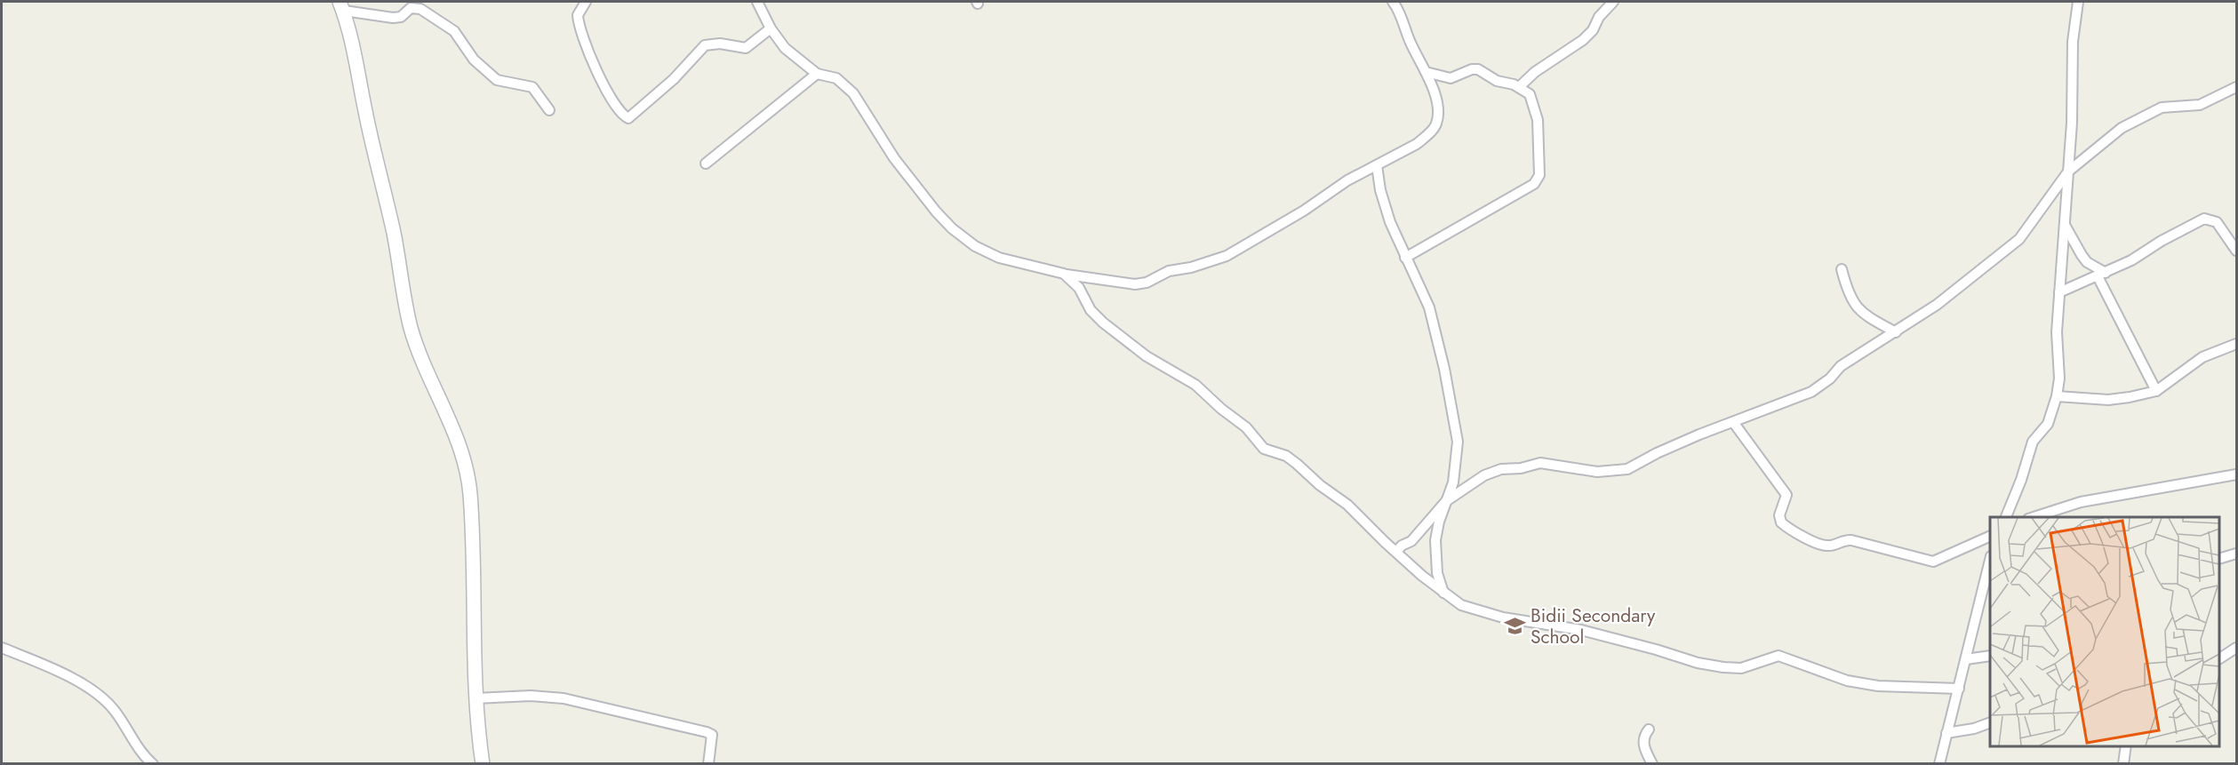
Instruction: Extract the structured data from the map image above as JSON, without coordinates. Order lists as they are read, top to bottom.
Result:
{
  "places": {
    "school or university": ["Bidii Secondary School"]
  }
}
